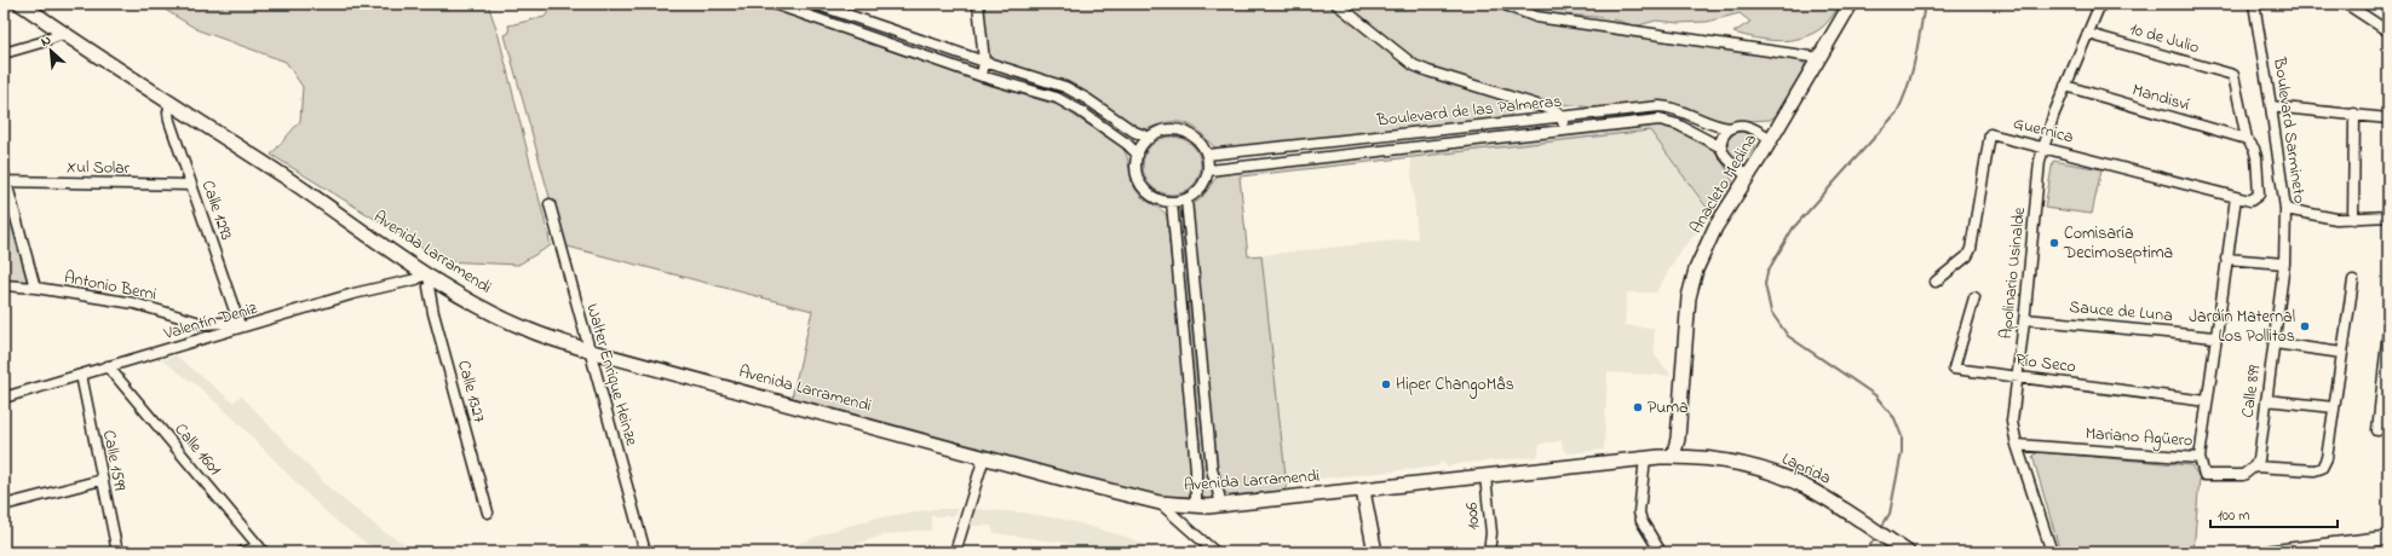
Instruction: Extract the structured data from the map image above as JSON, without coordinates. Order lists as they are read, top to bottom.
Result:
{
  "streets": {
    "main road": ["Anacleto Medina", "Avenida Larramendi", "Laprida"],
    "street": [
      "10 de Julio",
      "Mandisví",
      "Boulevard de las Palmeras",
      "Guernica",
      "Boulevard Sarmineto",
      "Xul Solar",
      "Calle 1293",
      "Apolinario Usinalde",
      "Antonio Berni",
      "Sauce de Luna",
      "Valentín Deniz",
      "Río Seco",
      "Walter Enrique Heinze",
      "Calle 1327",
      "Calle 899",
      "Mariano Agüero",
      "Calle 1601",
      "Calle 1599",
      "1006"
    ]
  },
  "crossings": [
    ["10 de Julio", "Mandisví"],
    ["10 de Julio", "Guernica"],
    ["10 de Julio", "Apolinario Usinalde"],
    ["Mandisví", "Guernica"],
    ["Mandisví", "Apolinario Usinalde"],
    ["Boulevard de las Palmeras", "Anacleto Medina"],
    ["Guernica", "Apolinario Usinalde"],
    ["Guernica", "Mariano Agüero"],
    ["Boulevard Sarmineto", "Calle 899"],
    ["Xul Solar", "Calle 1293"],
    ["Anacleto Medina", "Avenida Larramendi"],
    ["Anacleto Medina", "Laprida"],
    ["Calle 1293", "Avenida Larramendi"],
    ["Calle 1293", "Antonio Berni"],
    ["Calle 1293", "Valentín Deniz"],
    ["Avenida Larramendi", "Valentín Deniz"],
    ["Avenida Larramendi", "Walter Enrique Heinze"],
    ["Avenida Larramendi", "Calle 1327"],
    ["Avenida Larramendi", "Laprida"],
    ["Avenida Larramendi", "1006"],
    ["Apolinario Usinalde", "Sauce de Luna"],
    ["Apolinario Usinalde", "Río Seco"],
    ["Apolinario Usinalde", "Mariano Agüero"],
    ["Antonio Berni", "Valentín Deniz"],
    ["Sauce de Luna", "Mariano Agüero"],
    ["Valentín Deniz", "Calle 1327"],
    ["Valentín Deniz", "Calle 1601"],
    ["Valentín Deniz", "Calle 1599"],
    ["Río Seco", "Mariano Agüero"]
  ],
  "places": [
    "Comisaría Decimoseptima",
    "Jardín Maternal Los Pollitos",
    "Hiper ChangoMâs",
    "Puma"
  ],
  "scale_bar": "100 m",
  "north": "top left"
}
